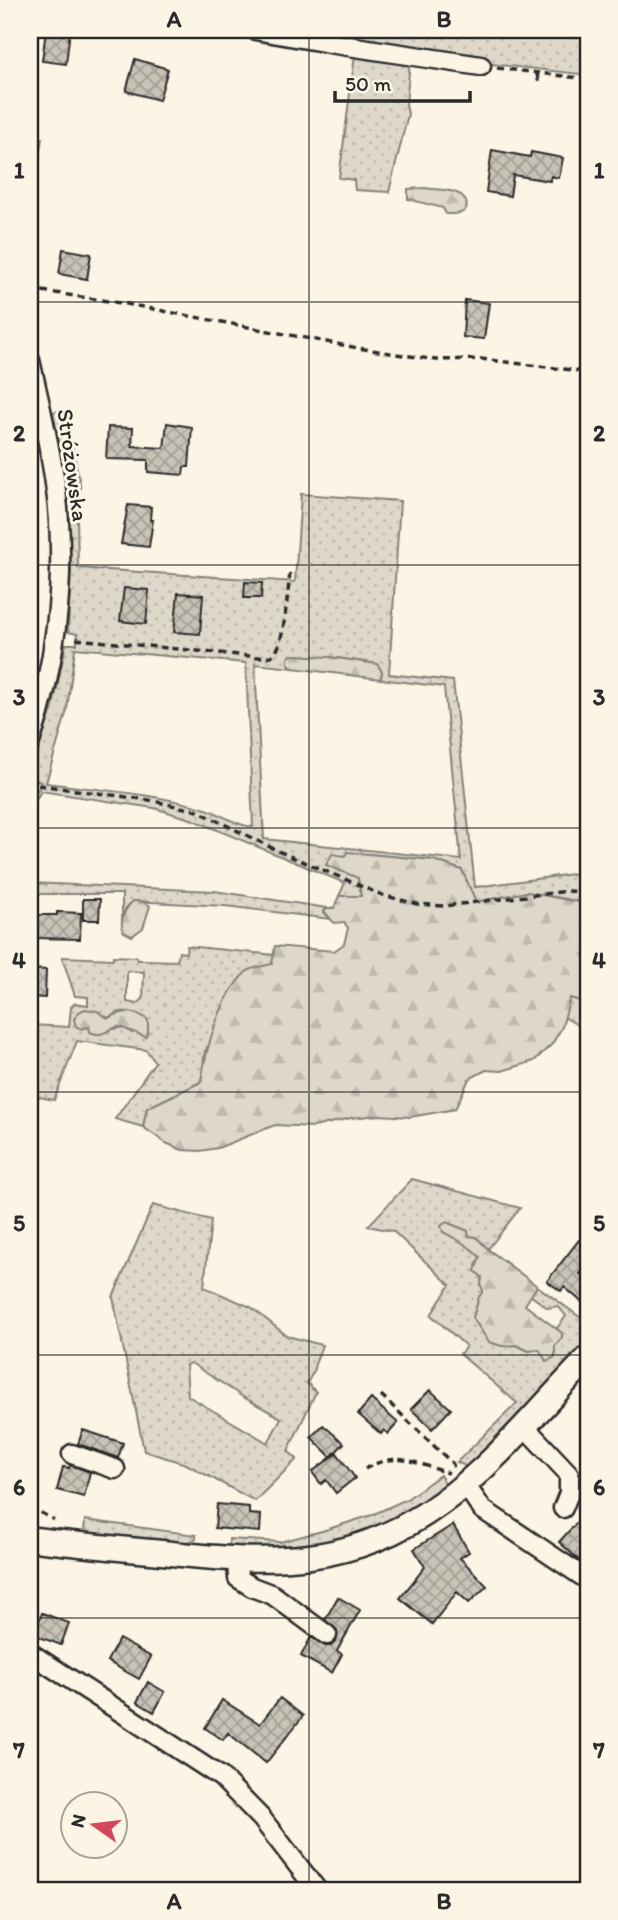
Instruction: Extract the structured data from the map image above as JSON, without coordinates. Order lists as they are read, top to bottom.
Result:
{
  "streets": {
    "street": ["Stróżowska"]
  },
  "scale_bar": "50 m",
  "north": "left",
  "grid": {
    "columns": ["A", "B"],
    "rows": [
      "1",
      "2",
      "3",
      "4",
      "5",
      "6",
      "7"
    ]
  }
}
